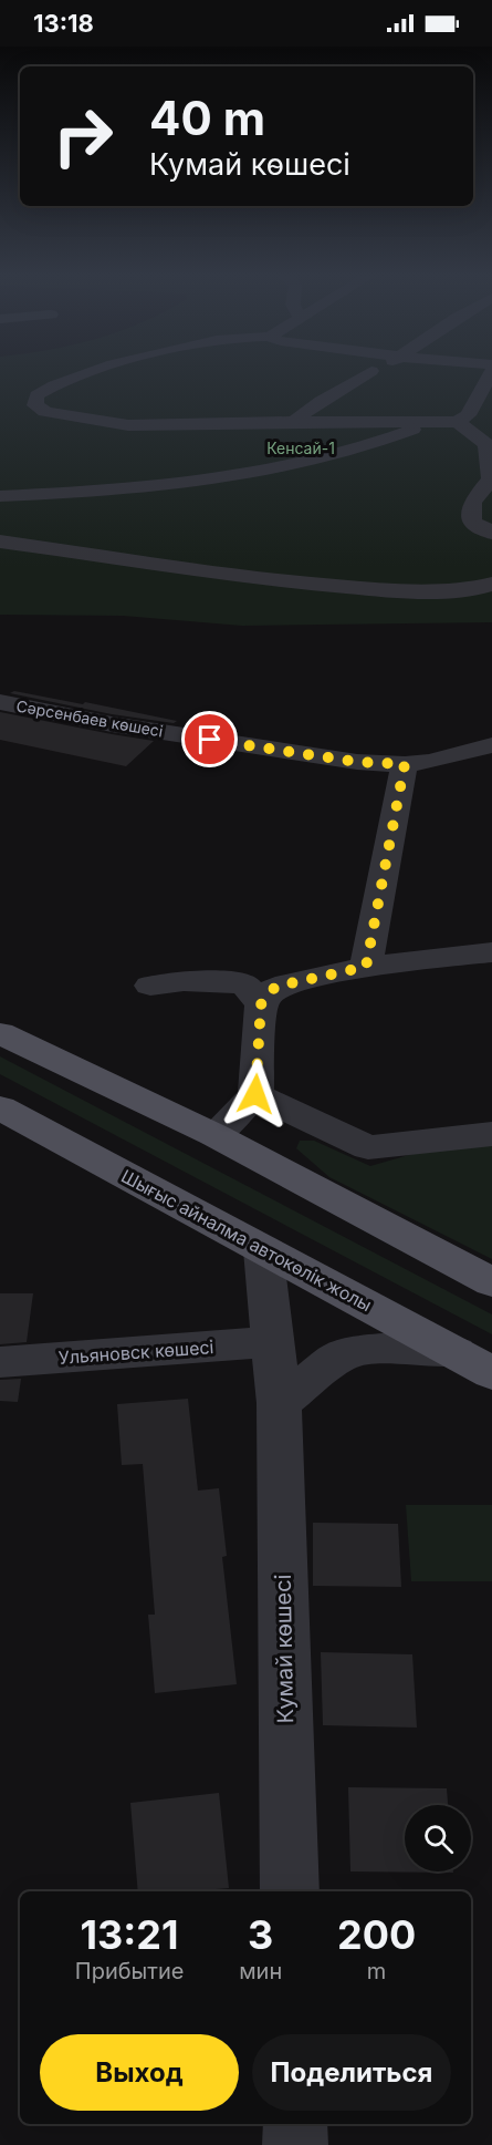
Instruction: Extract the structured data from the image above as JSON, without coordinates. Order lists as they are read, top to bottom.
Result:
{
  "streets": {
    "main road": ["Шығыс айналма автокөлік жолы"],
    "street": ["Сәрсенбаев көшесі", "Ульяновск көшесі", "Кумай көшесі"]
  },
  "crossings": [
    ["Шығыс айналма автокөлік жолы", "Кумай көшесі"],
    ["Ульяновск көшесі", "Кумай көшесі"]
  ],
  "parks": ["Кенсай-1"],
  "page": {
    "status": "13:18",
    "turn": ["40 m", "Кумай көшесі"],
    "eta": [
      "13:21",
      "Прибытие",
      "3",
      "мин",
      "200",
      "m"
    ],
    "buttons": ["Выход", "Поделиться"]
  }
}
